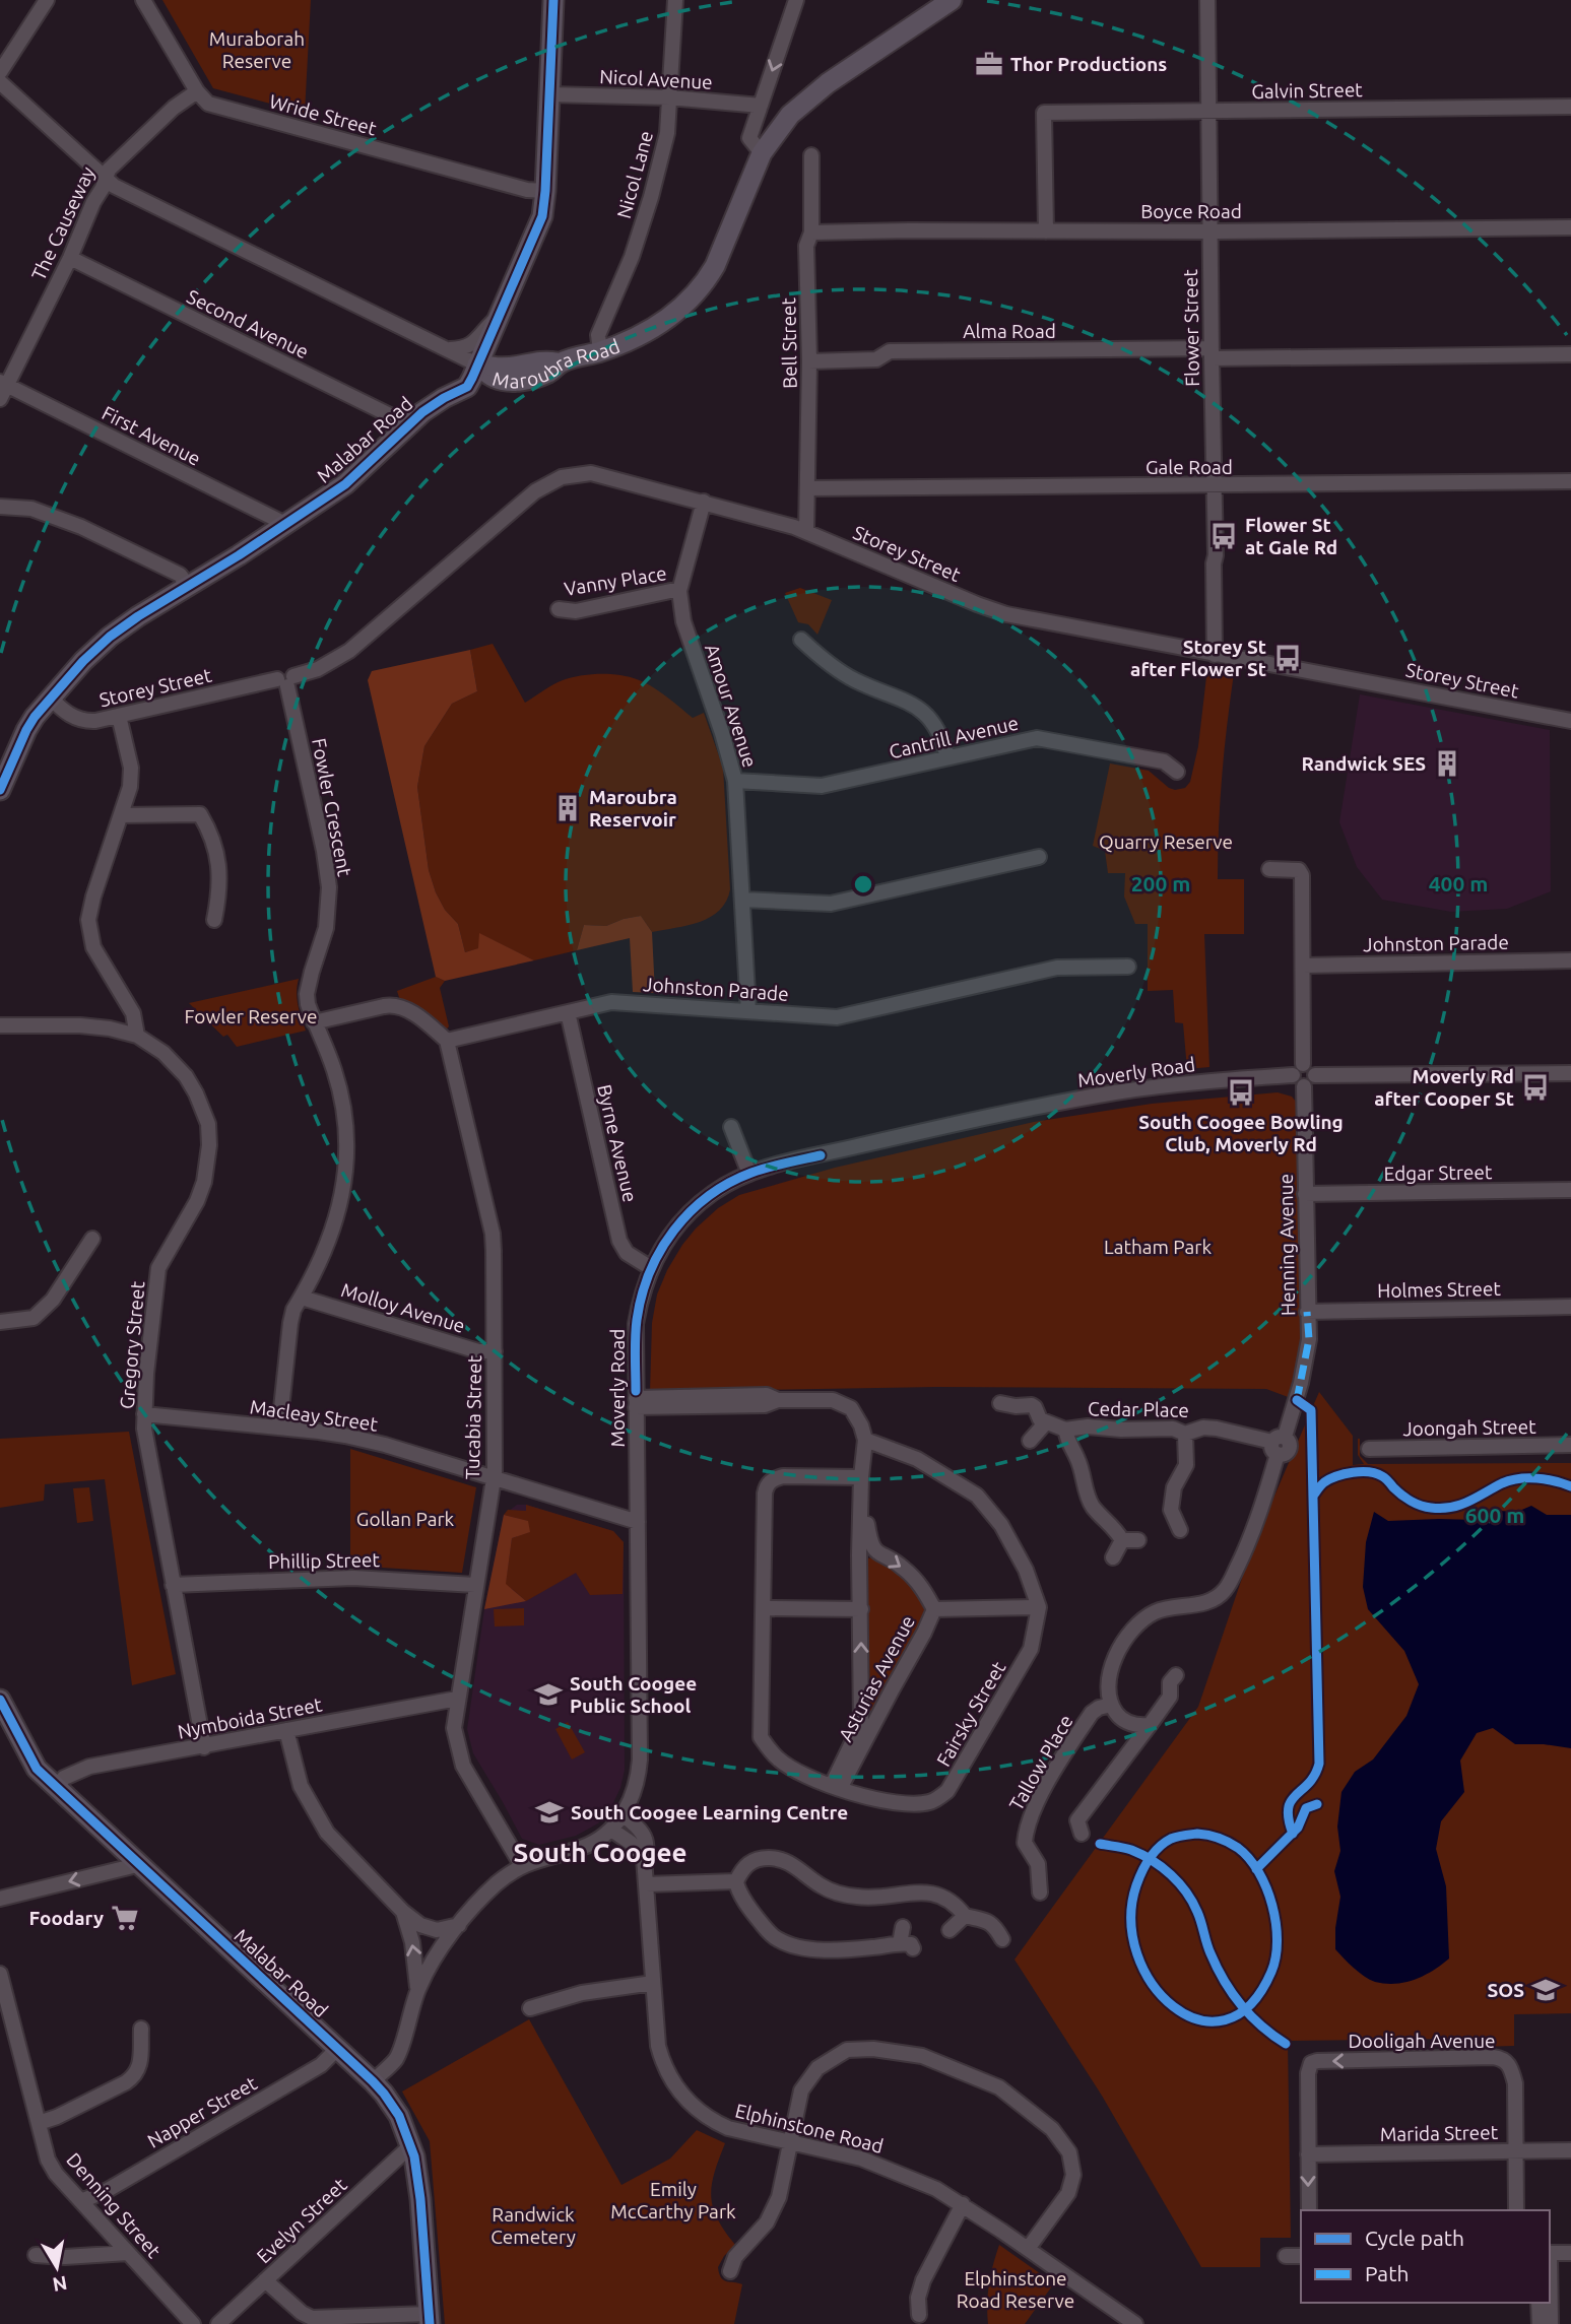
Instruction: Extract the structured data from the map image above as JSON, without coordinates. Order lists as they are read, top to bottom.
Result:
{
  "streets": {
    "main road": ["Maroubra Road", "Malabar Road"],
    "street": [
      "Nicol Avenue",
      "Galvin Street",
      "Wride Street",
      "Nicol Lane",
      "Boyce Road",
      "The Causeway",
      "Second Avenue",
      "Flower Street",
      "Alma Road",
      "Bell Street",
      "First Avenue",
      "Gale Road",
      "Storey Street",
      "Vanny Place",
      "Amour Avenue",
      "Cantrill Avenue",
      "Fowler Crescent",
      "Johnston Parade",
      "Moverly Road",
      "Byrne Avenue",
      "Edgar Street",
      "Henning Avenue",
      "Holmes Street",
      "Molloy Avenue",
      "Gregory Street",
      "Cedar Place",
      "Macleay Street",
      "Tucabia Street",
      "Joongah Street",
      "Phillip Street",
      "Asturias Avenue",
      "Fairsky Street",
      "Nymboida Street",
      "Tallow Place",
      "Dooligah Avenue",
      "Napper Street",
      "Elphinstone Road",
      "Marida Street",
      "Denning Street",
      "Evelyn Street"
    ]
  },
  "crossings": [
    ["Nicol Avenue", "Nicol Lane"],
    ["Nicol Avenue", "Malabar Road"],
    ["Galvin Street", "Boyce Road"],
    ["Galvin Street", "Flower Street"],
    ["Wride Street", "The Causeway"],
    ["Wride Street", "Malabar Road"],
    ["Nicol Lane", "Maroubra Road"],
    ["Boyce Road", "Flower Street"],
    ["Boyce Road", "Bell Street"],
    ["The Causeway", "Second Avenue"],
    ["The Causeway", "Maroubra Road"],
    ["The Causeway", "First Avenue"],
    ["Second Avenue", "Malabar Road"],
    ["Flower Street", "Alma Road"],
    ["Flower Street", "Gale Road"],
    ["Flower Street", "Storey Street"],
    ["Alma Road", "Bell Street"],
    ["Bell Street", "Gale Road"],
    ["Bell Street", "Storey Street"],
    ["Maroubra Road", "Malabar Road"],
    ["First Avenue", "Malabar Road"],
    ["Malabar Road", "Storey Street"],
    ["Malabar Road", "Moverly Road"],
    ["Malabar Road", "Nymboida Street"],
    ["Malabar Road", "Napper Street"],
    ["Malabar Road", "Evelyn Street"],
    ["Storey Street", "Amour Avenue"],
    ["Storey Street", "Fowler Crescent"],
    ["Vanny Place", "Amour Avenue"],
    ["Amour Avenue", "Cantrill Avenue"],
    ["Amour Avenue", "Johnston Parade"],
    ["Fowler Crescent", "Molloy Avenue"],
    ["Fowler Crescent", "Macleay Street"],
    ["Johnston Parade", "Byrne Avenue"],
    ["Johnston Parade", "Tucabia Street"],
    ["Moverly Road", "Byrne Avenue"],
    ["Moverly Road", "Henning Avenue"],
    ["Moverly Road", "Macleay Street"],
    ["Moverly Road", "Tucabia Street"],
    ["Moverly Road", "Elphinstone Road"],
    ["Edgar Street", "Henning Avenue"],
    ["Henning Avenue", "Holmes Street"],
    ["Henning Avenue", "Cedar Place"],
    ["Henning Avenue", "Tallow Place"],
    ["Molloy Avenue", "Tucabia Street"],
    ["Gregory Street", "Macleay Street"],
    ["Gregory Street", "Phillip Street"],
    ["Gregory Street", "Nymboida Street"],
    ["Macleay Street", "Tucabia Street"],
    ["Tucabia Street", "Phillip Street"],
    ["Tucabia Street", "Nymboida Street"],
    ["Asturias Avenue", "Fairsky Street"],
    ["Dooligah Avenue", "Marida Street"],
    ["Napper Street", "Denning Street"]
  ],
  "districts": ["South Coogee"],
  "parks": [
    "Muraborah Reserve",
    "Quarry Reserve",
    "Fowler Reserve",
    "Latham Park",
    "Gollan Park",
    "Emily McCarthy Park",
    "Randwick Cemetery",
    "Elphinstone Road Reserve"
  ],
  "places": {
    "office": ["Thor Productions"],
    "bus stop": [
      "Flower St at Gale Rd",
      "Storey St after Flower St",
      "Moverly Rd after Cooper St",
      "South Coogee Bowling Club, Moverly Rd"
    ],
    "building": ["Randwick SES", "Maroubra Reservoir"],
    "school or university": ["South Coogee Public School", "South Coogee Learning Centre", "SOS"],
    "supermarket": ["Foodary"]
  },
  "legend": ["Cycle path", "Path"],
  "north": "bottom",
  "rings": ["200 m", "400 m", "600 m"]
}
